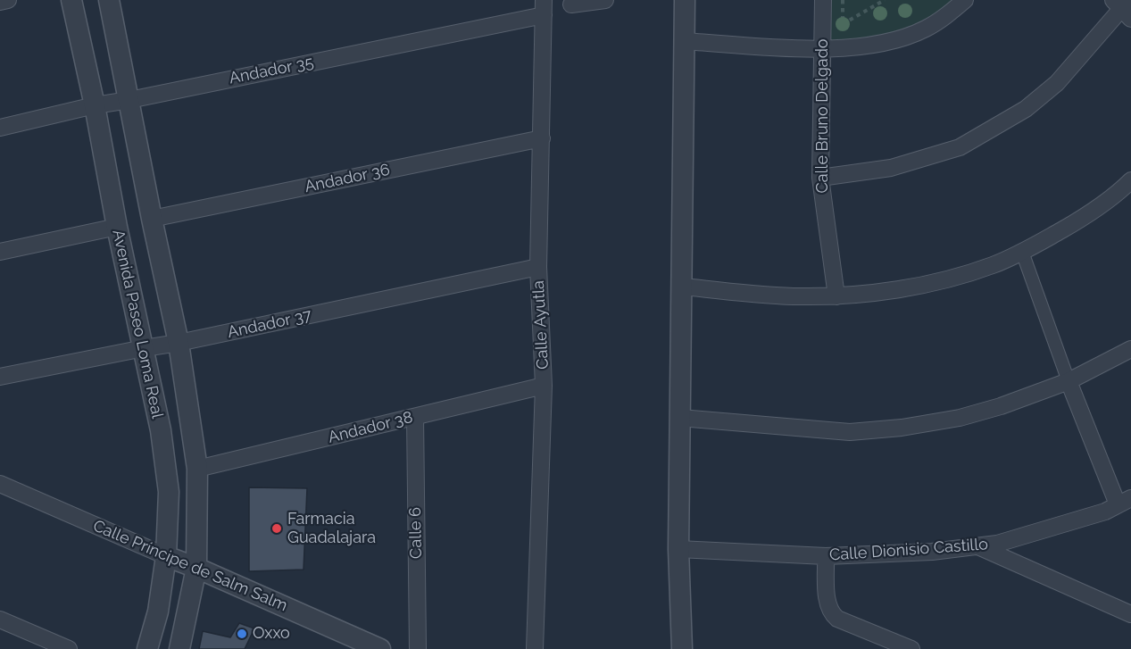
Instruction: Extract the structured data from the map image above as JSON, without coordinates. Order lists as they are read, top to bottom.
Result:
{
  "streets": {
    "street": [
      "Andador 35",
      "Calle Bruno Delgado",
      "Andador 36",
      "Avenida Paseo Loma Real",
      "Andador 37",
      "Calle Ayutla",
      "Andador 38",
      "Calle 6",
      "Calle Dionisio Castillo",
      "Calle Príncipe de Salm Salm"
    ]
  },
  "crossings": [
    ["Andador 35", "Avenida Paseo Loma Real"],
    ["Andador 35", "Calle Ayutla"],
    ["Andador 36", "Avenida Paseo Loma Real"],
    ["Andador 36", "Calle Ayutla"],
    ["Avenida Paseo Loma Real", "Andador 37"],
    ["Avenida Paseo Loma Real", "Andador 38"],
    ["Avenida Paseo Loma Real", "Calle Príncipe de Salm Salm"],
    ["Andador 37", "Calle Ayutla"],
    ["Calle Ayutla", "Andador 38"],
    ["Andador 38", "Calle 6"]
  ],
  "places": ["Farmacia Guadalajara", "Oxxo"]
}
